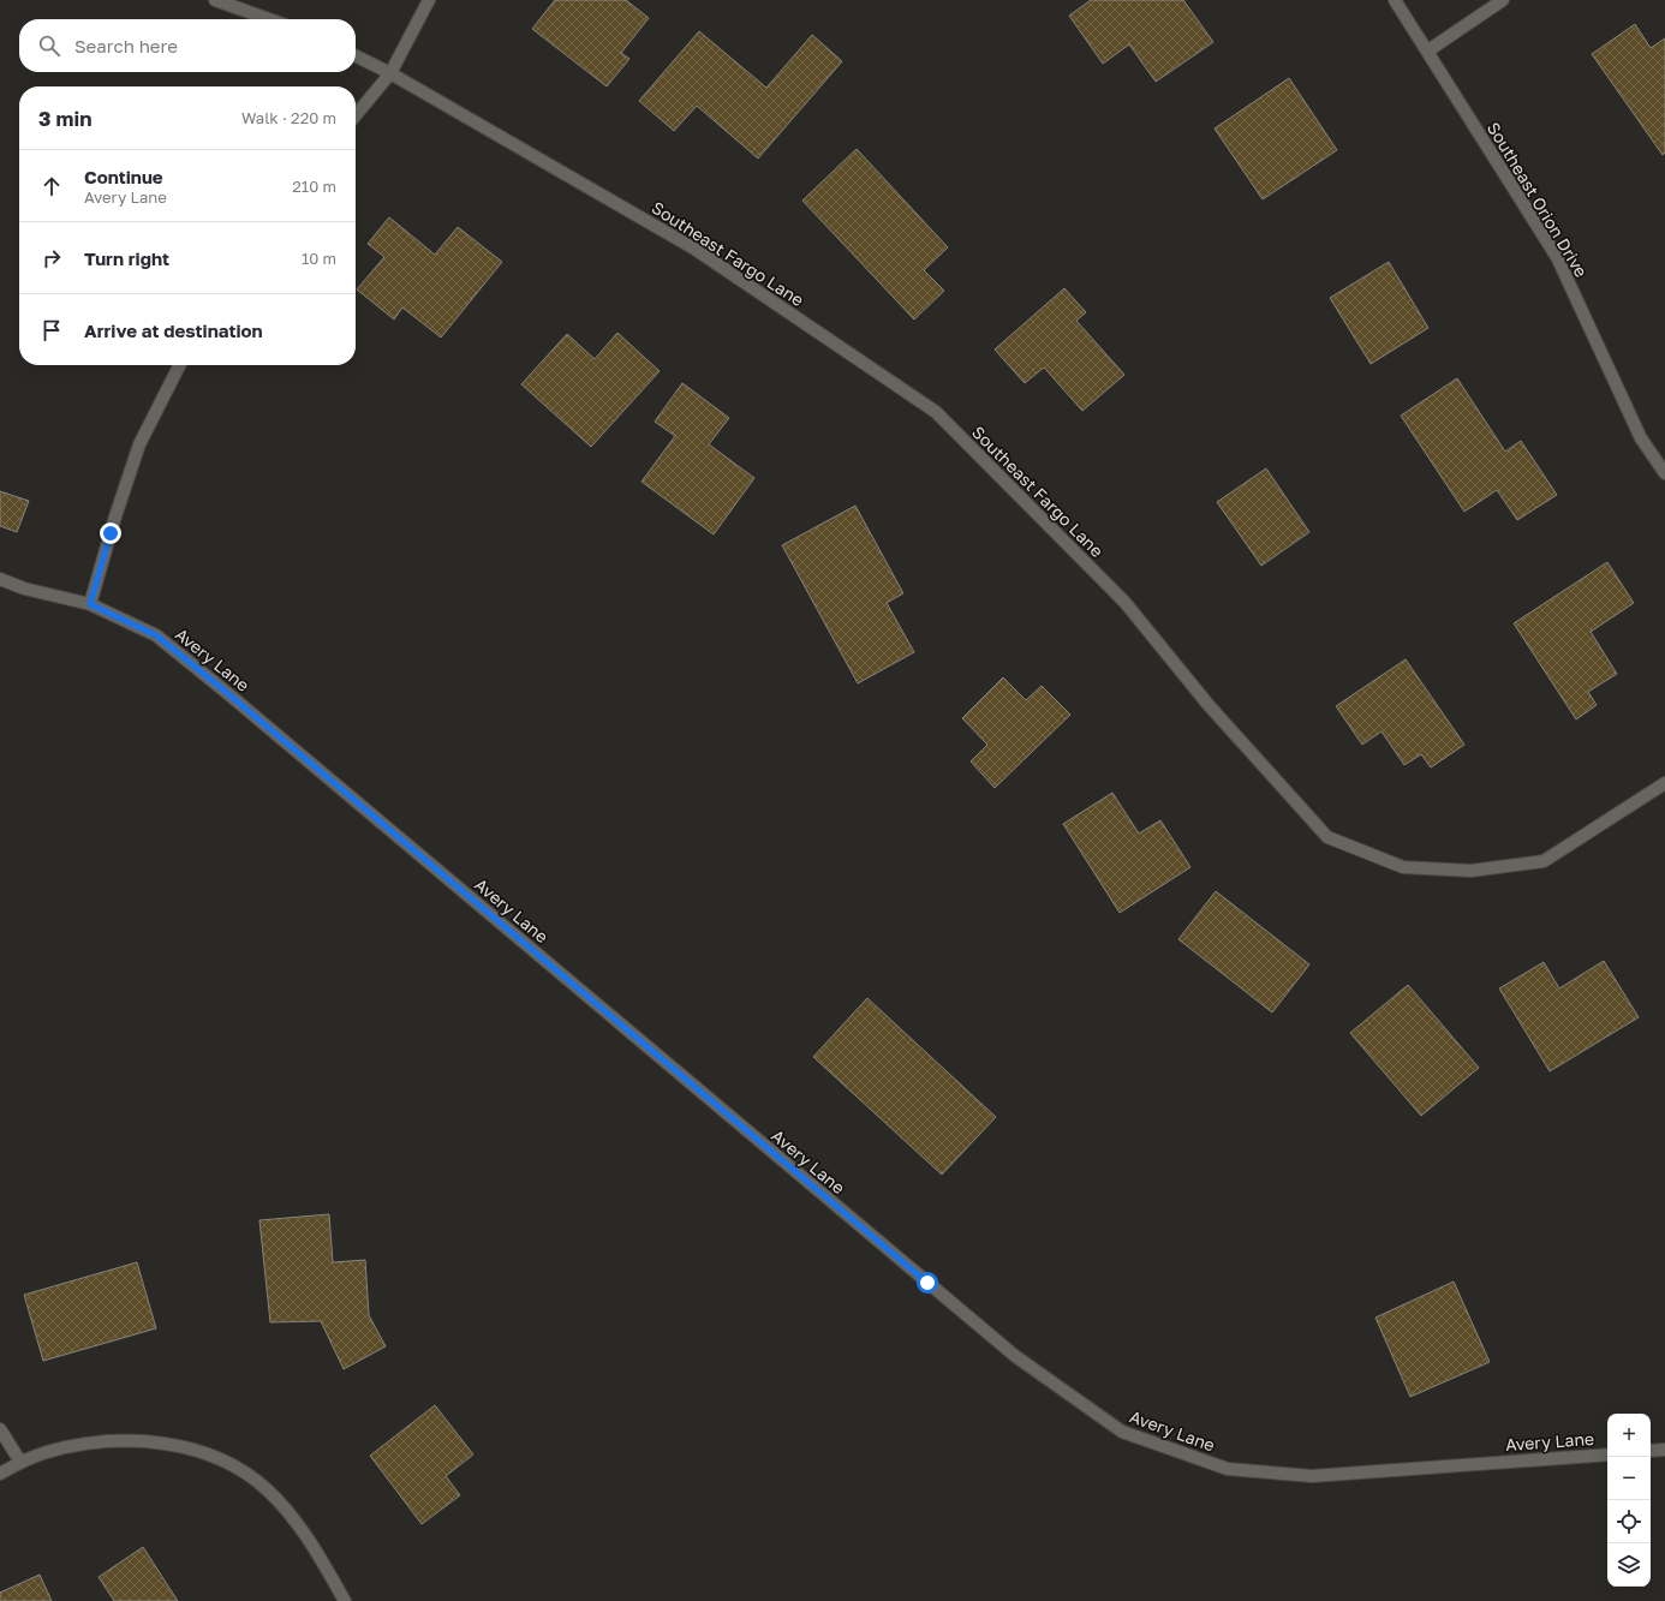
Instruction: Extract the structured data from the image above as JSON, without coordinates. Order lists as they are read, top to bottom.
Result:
{
  "streets": {
    "street": ["Southeast Orion Drive", "Southeast Fargo Lane", "Avery Lane"]
  },
  "page": {
    "search": "Search here",
    "heading": ["3 min", "Walk · 220 m"],
    "list": [
      ["Continue", "Avery Lane", "210 m"],
      ["Turn right", "10 m"],
      "Arrive at destination"
    ],
    "map_buttons": ["+", "−"]
  }
}
